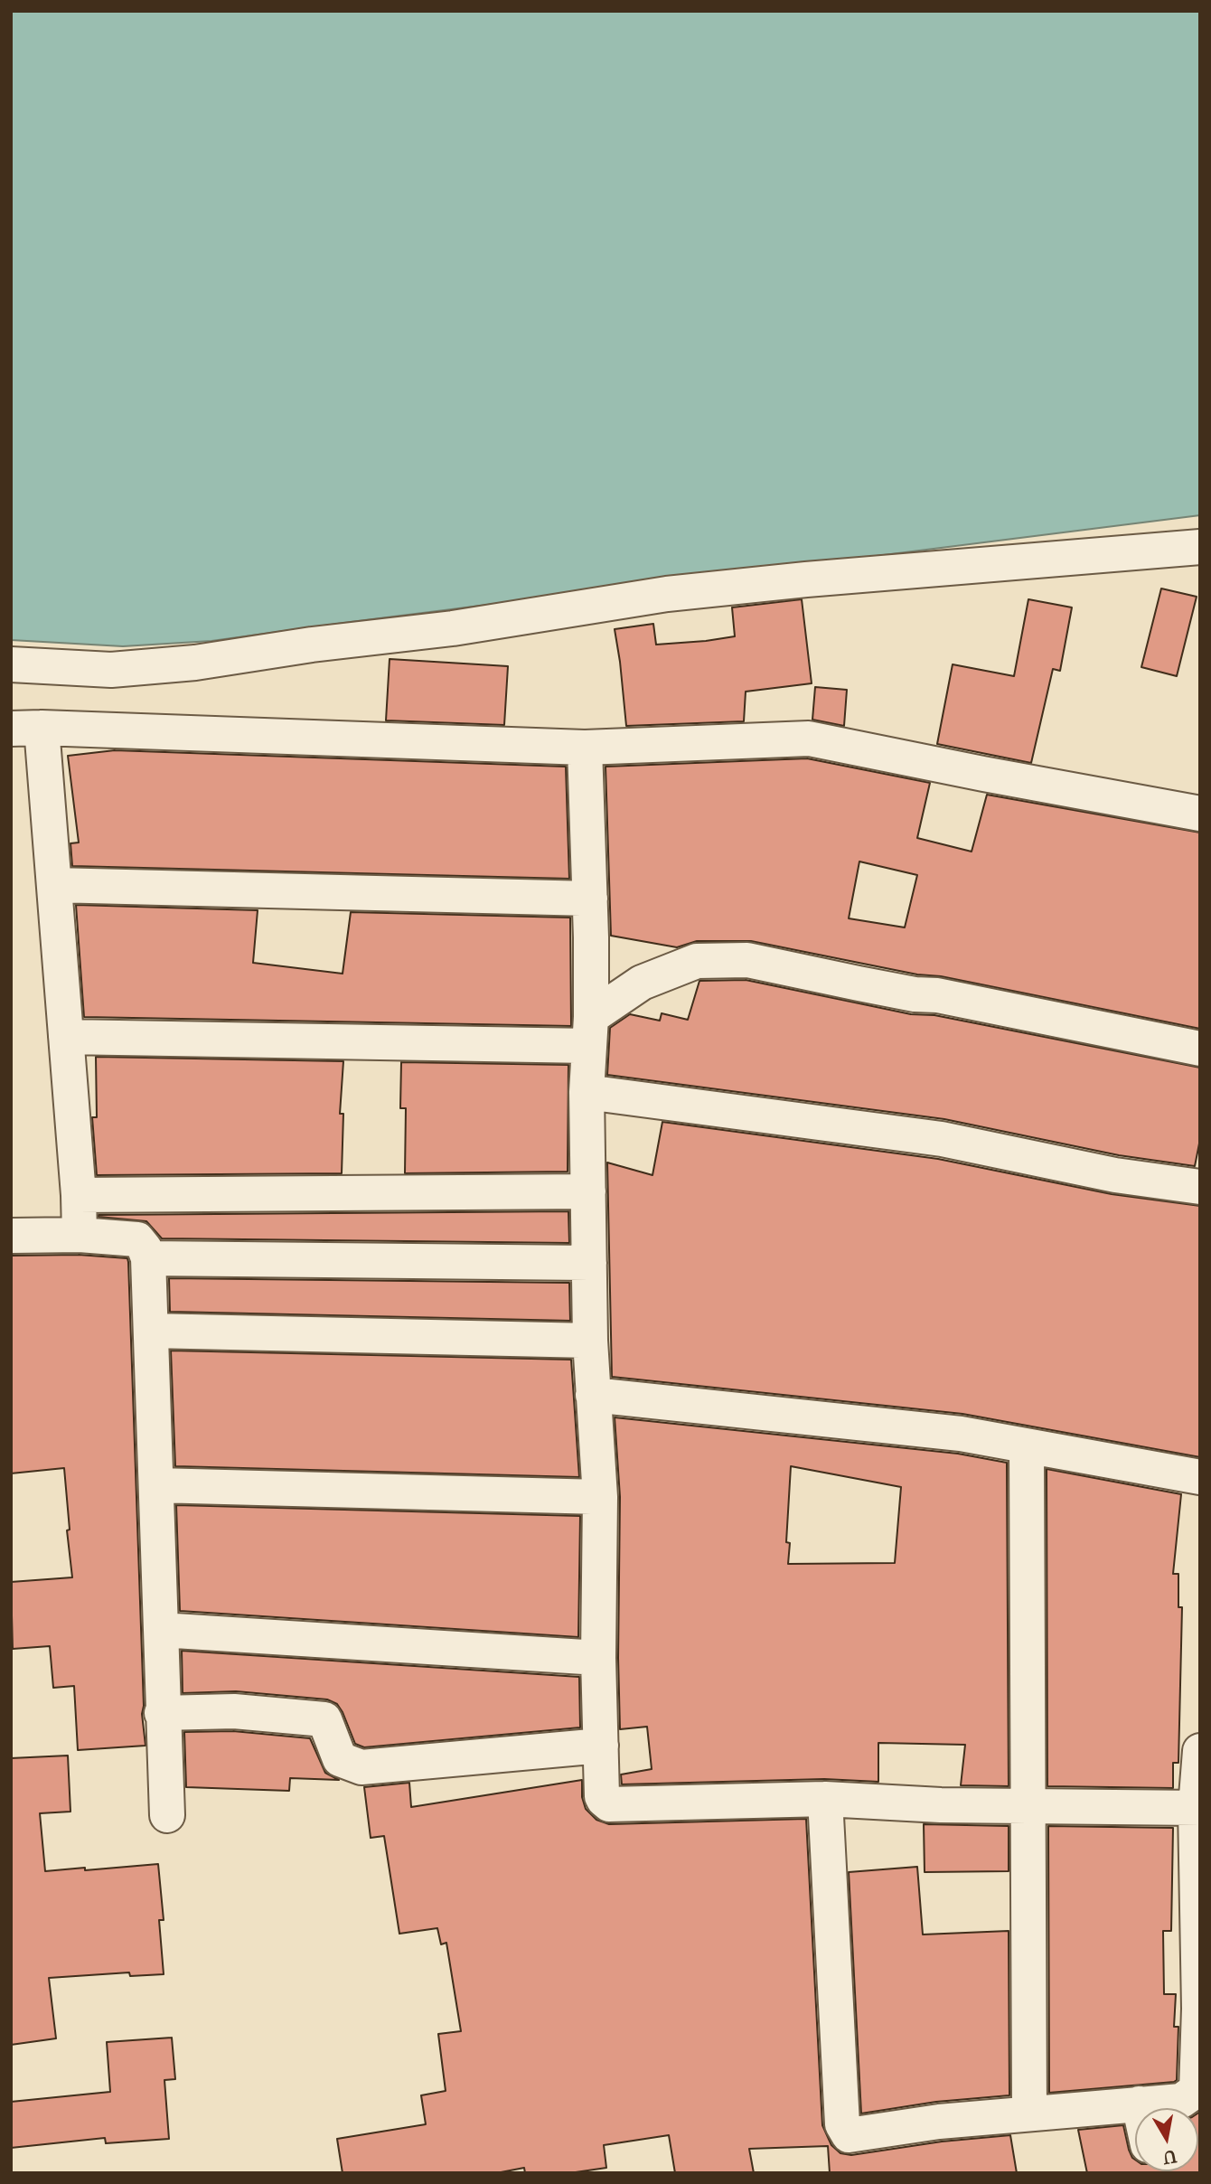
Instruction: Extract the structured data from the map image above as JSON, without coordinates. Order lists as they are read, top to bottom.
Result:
{
  "north": "bottom"
}
